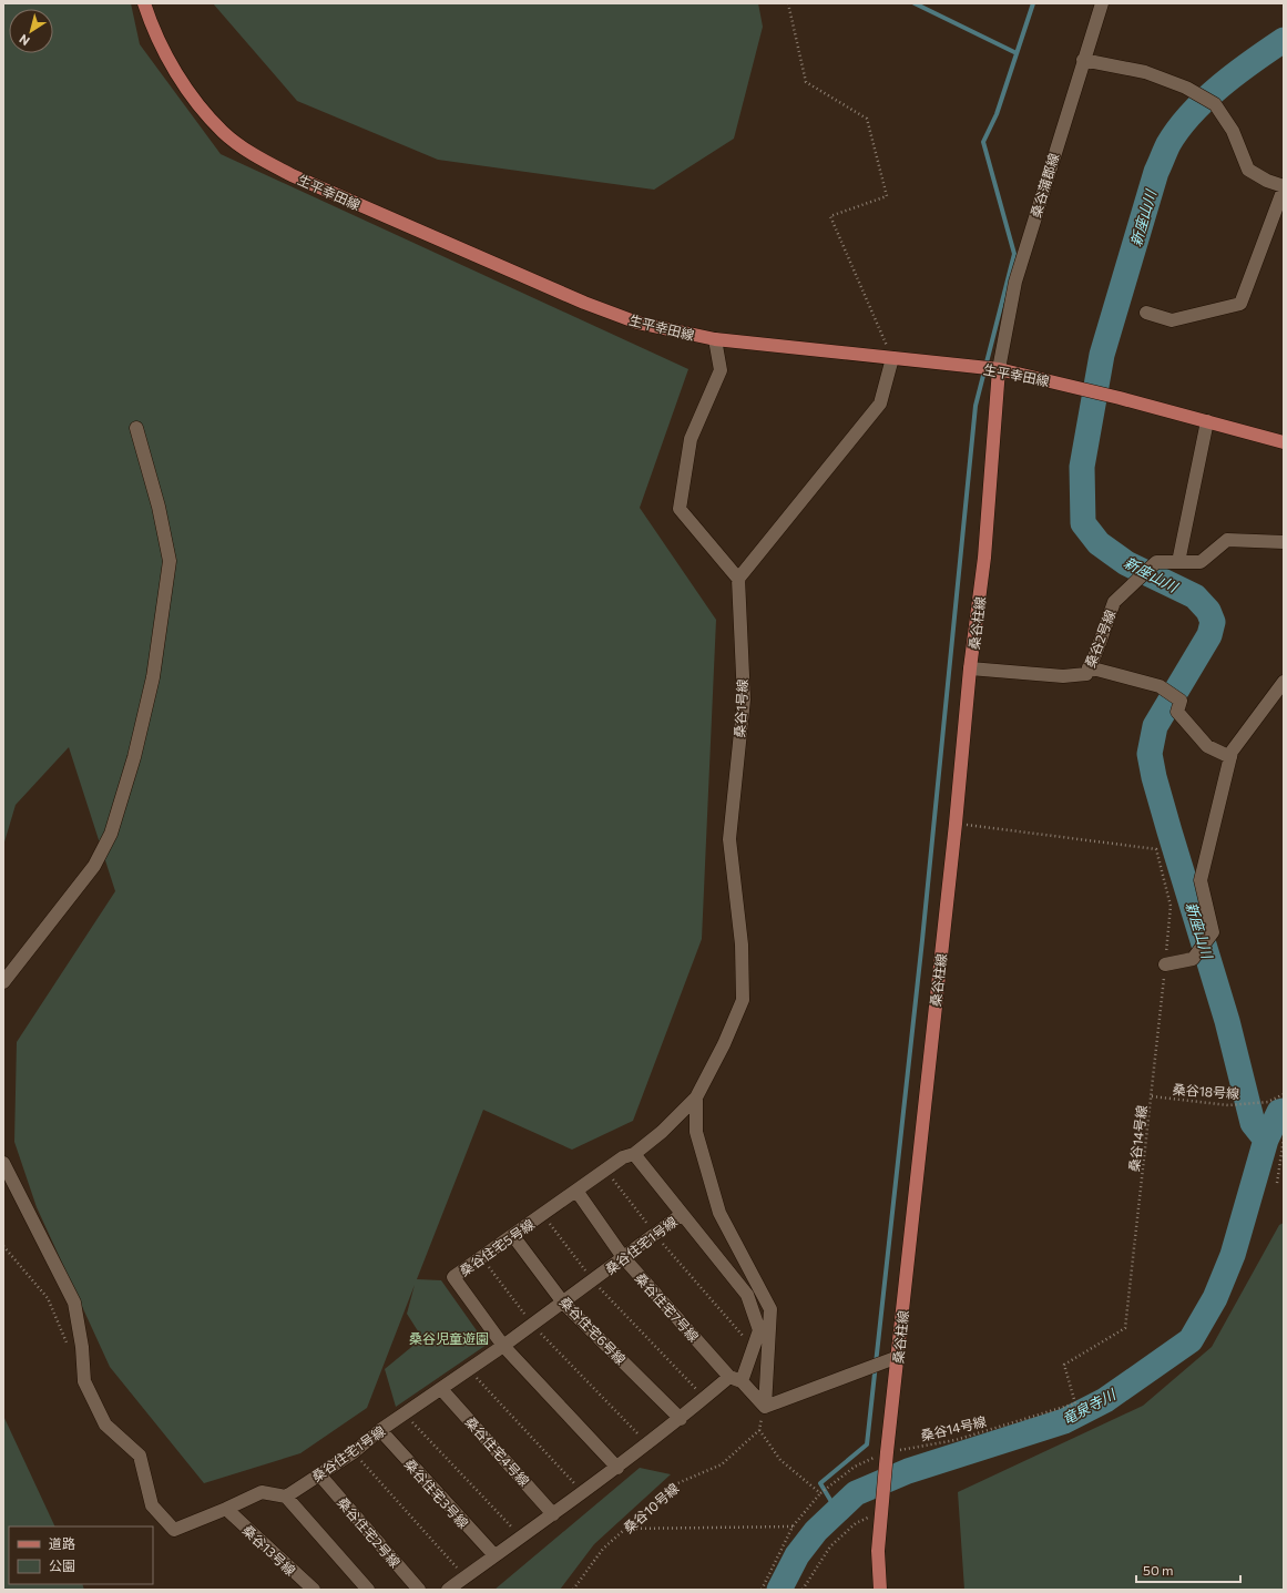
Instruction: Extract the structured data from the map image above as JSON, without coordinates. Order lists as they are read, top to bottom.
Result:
{
  "streets": {
    "main road": ["生平幸田線", "桑谷柱線"],
    "street": [
      "桑谷蒲郡線",
      "桑谷2号線",
      "桑谷1号線",
      "桑谷住宅1号線",
      "桑谷住宅5号線",
      "桑谷住宅7号線",
      "桑谷住宅6号線",
      "桑谷住宅4号線",
      "桑谷住宅3号線",
      "桑谷住宅2号線",
      "桑谷13号線"
    ],
    "path": ["桑谷18号線", "桑谷14号線", "桑谷10号線"]
  },
  "crossings": [
    ["桑谷蒲郡線", "生平幸田線"],
    ["桑谷蒲郡線", "桑谷柱線"],
    ["生平幸田線", "桑谷柱線"],
    ["桑谷柱線", "桑谷2号線"],
    ["桑谷柱線", "桑谷14号線"],
    ["桑谷1号線", "桑谷住宅5号線"],
    ["桑谷18号線", "桑谷14号線"],
    ["桑谷住宅1号線", "桑谷住宅5号線"],
    ["桑谷住宅1号線", "桑谷住宅7号線"],
    ["桑谷住宅1号線", "桑谷住宅6号線"],
    ["桑谷住宅1号線", "桑谷住宅4号線"],
    ["桑谷住宅1号線", "桑谷住宅3号線"],
    ["桑谷住宅1号線", "桑谷住宅2号線"],
    ["桑谷住宅5号線", "桑谷住宅7号線"],
    ["桑谷住宅5号線", "桑谷住宅6号線"]
  ],
  "water": ["新座山川", "竜泉寺川"],
  "parks": ["桑谷児童遊園"],
  "legend": ["道路", "公園"],
  "scale_bar": "50 m",
  "north": "bottom left"
}
